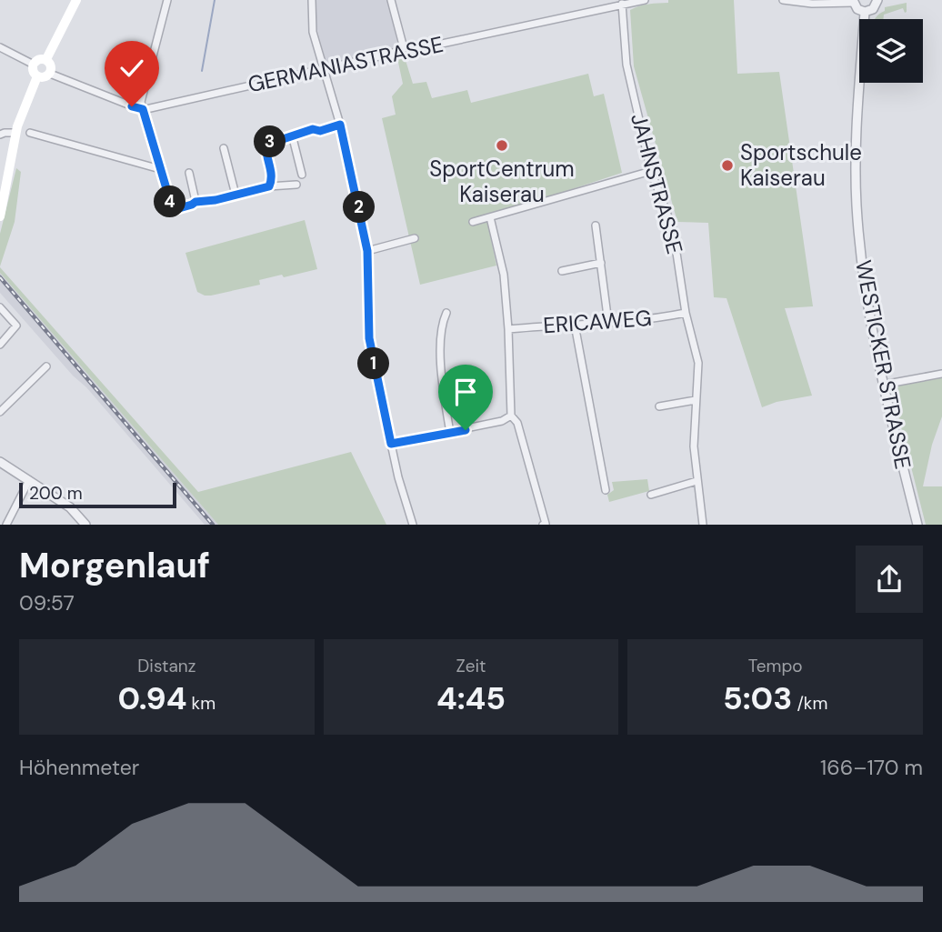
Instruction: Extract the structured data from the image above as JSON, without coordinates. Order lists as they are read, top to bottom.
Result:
{
  "streets": {
    "street": [
      "GERMANIASTRASSE",
      "JAHNSTRASSE",
      "ERICAWEG",
      "WESTICKER STRASSE"
    ]
  },
  "crossings": [
    ["GERMANIASTRASSE", "JAHNSTRASSE"],
    ["JAHNSTRASSE", "ERICAWEG"]
  ],
  "places": ["SportCentrum Kaiserau", "Sportschule Kaiserau"],
  "scale_bar": "200 m",
  "page": {
    "pins": [
      "3",
      "4",
      "2",
      "1"
    ],
    "scale": "200 m",
    "heading": ["Morgenlauf", "09:57"],
    "stats": [
      ["Distanz", "0.94 km"],
      ["Zeit", "4:45"],
      ["Tempo", "5:03 /km"]
    ],
    "chart": ["Höhenmeter", "166–170 m"]
  }
}
